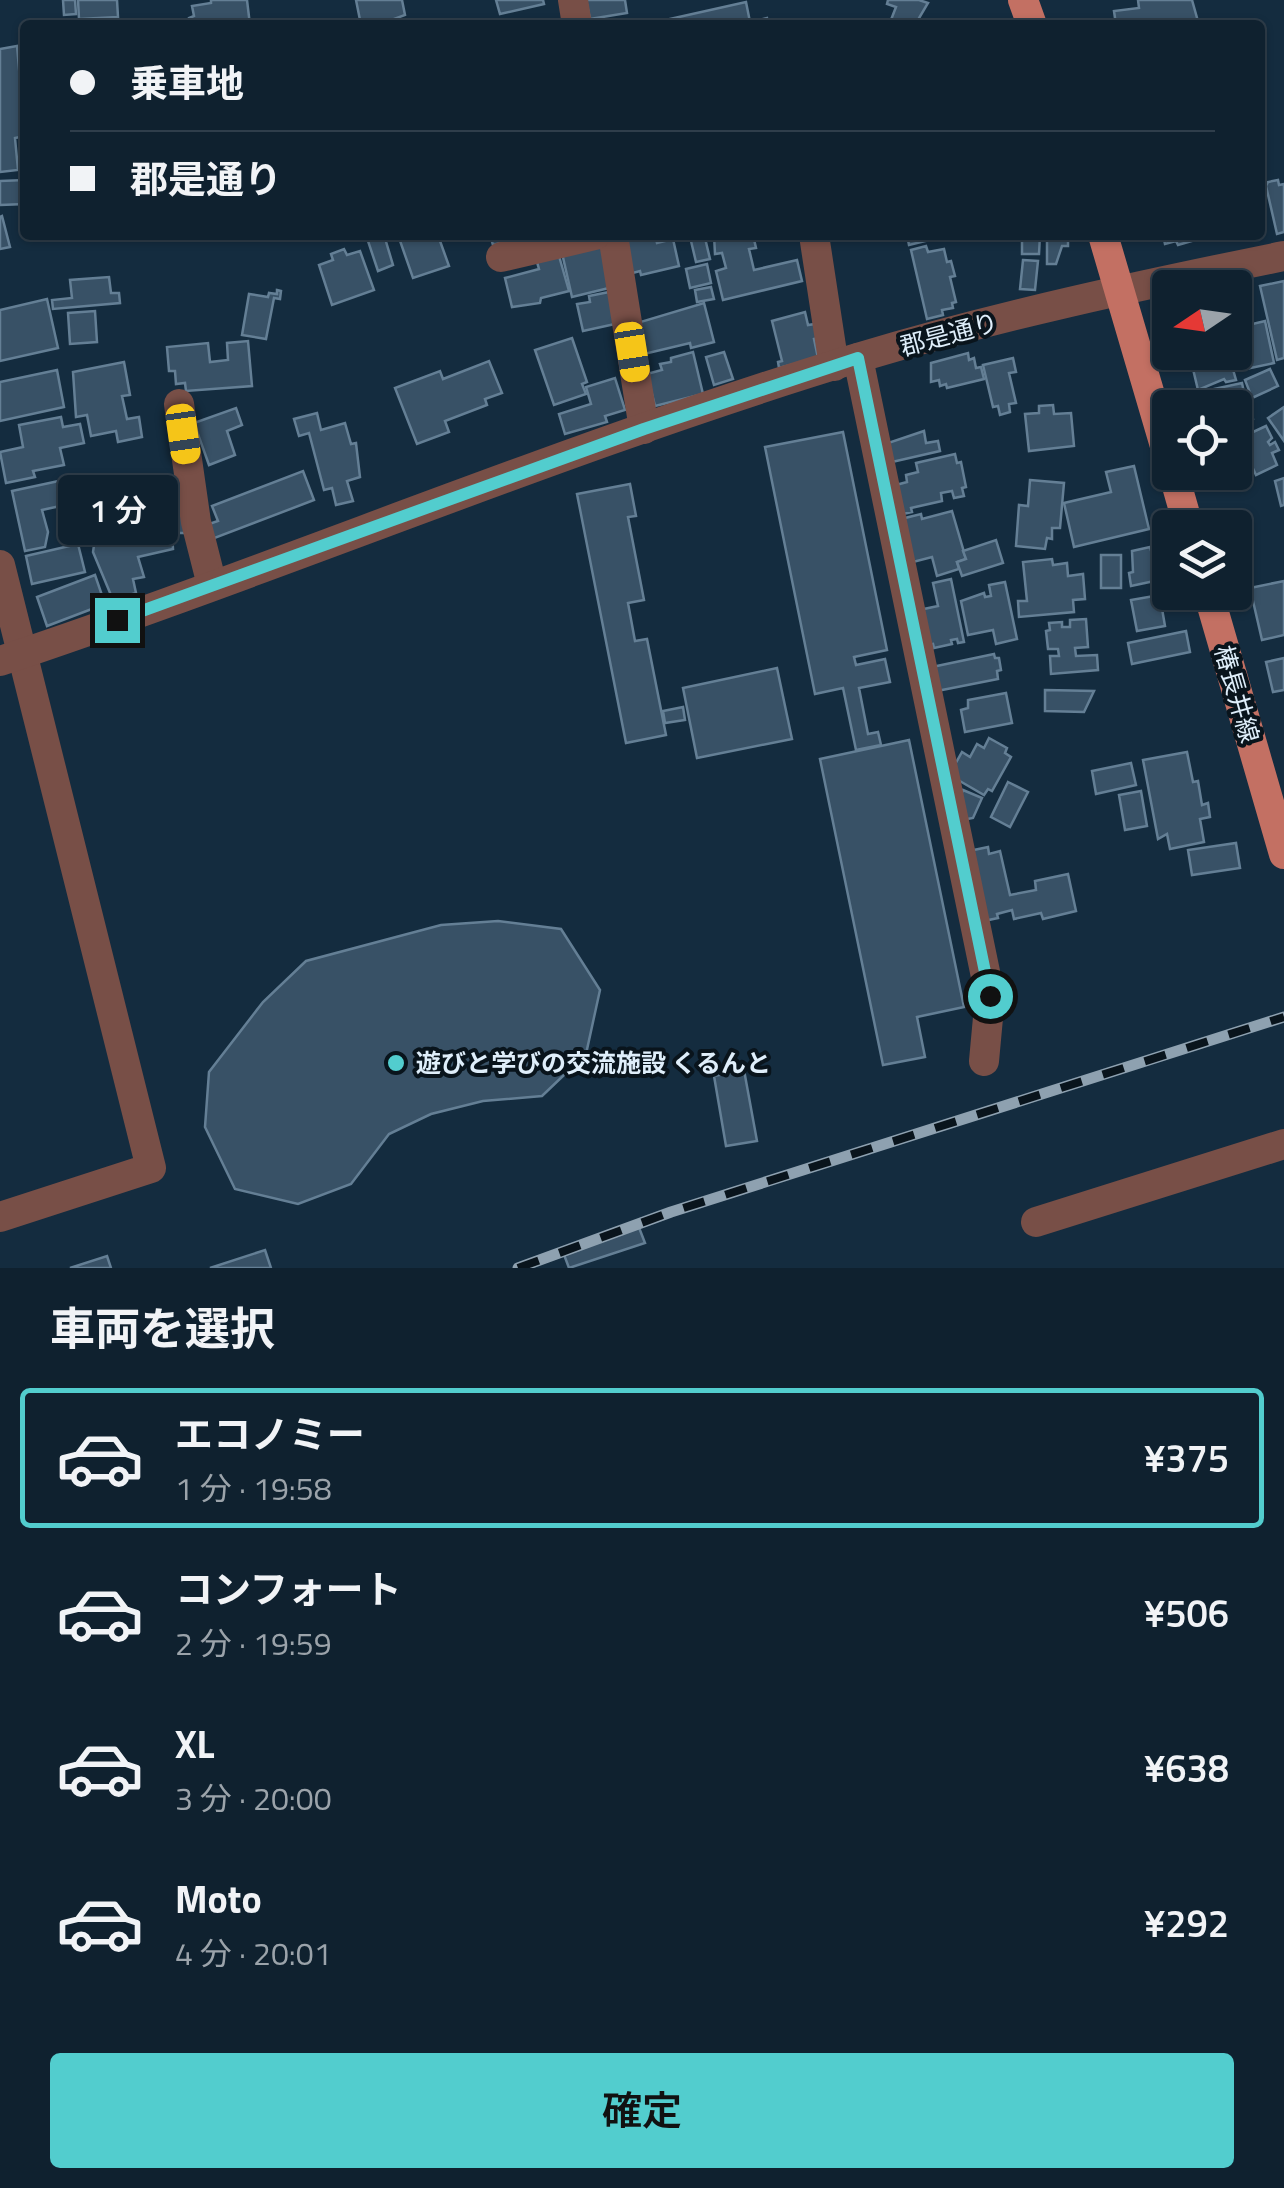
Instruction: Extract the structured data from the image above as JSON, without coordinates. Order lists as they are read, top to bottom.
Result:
{
  "streets": {
    "main road": ["椿長井線"],
    "street": ["郡是通り"]
  },
  "places": ["遊びと学びの交流施設 くるんと"],
  "north": "left",
  "page": {
    "banner": ["乗車地", "郡是通り"],
    "bubble": "1 分",
    "heading": "車両を選択",
    "list": [
      {
        "name": "エコノミー",
        "note": "1 分 · 19:58",
        "value": "¥375"
      },
      {
        "name": "コンフォート",
        "note": "2 分 · 19:59",
        "value": "¥506"
      },
      {
        "name": "XL",
        "note": "3 分 · 20:00",
        "value": "¥638"
      },
      {
        "name": "Moto",
        "note": "4 分 · 20:01",
        "value": "¥292"
      }
    ],
    "buttons": "確定"
  }
}
